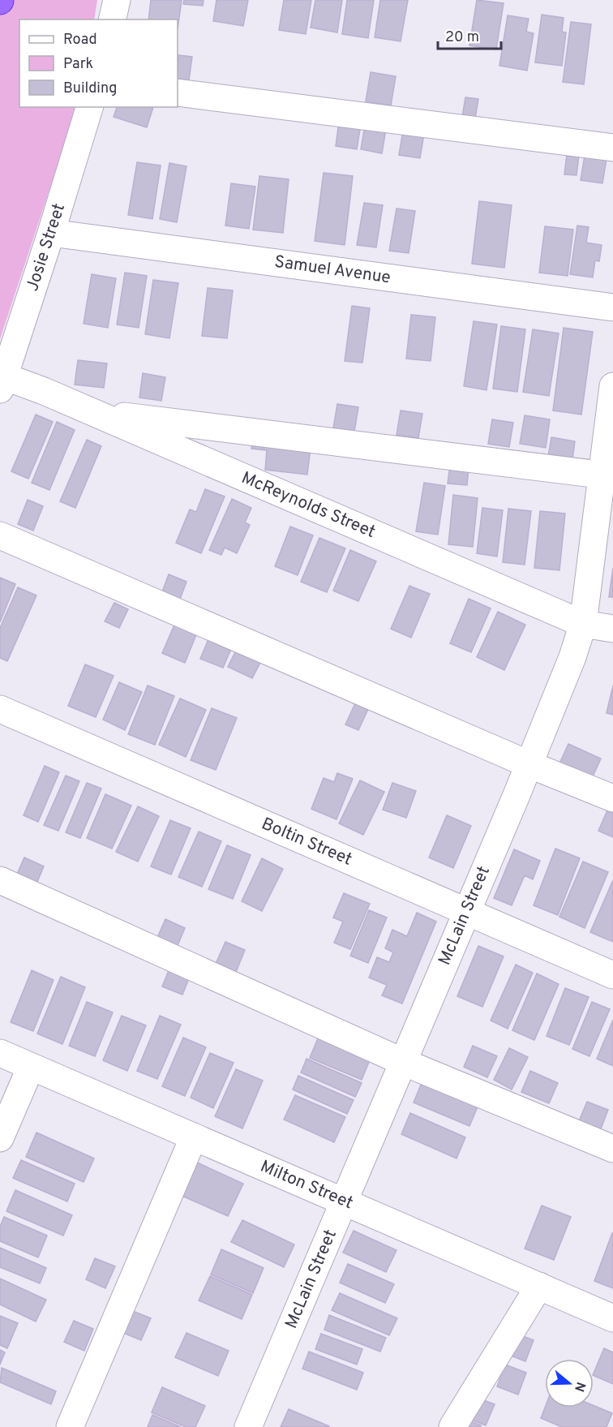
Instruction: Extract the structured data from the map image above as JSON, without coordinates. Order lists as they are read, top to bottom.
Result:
{
  "streets": {
    "street": [
      "Josie Street",
      "Samuel Avenue",
      "McReynolds Street",
      "Boltin Street",
      "McLain Street",
      "Milton Street"
    ]
  },
  "crossings": [
    ["Josie Street", "Samuel Avenue"],
    ["Josie Street", "McReynolds Street"],
    ["McReynolds Street", "McLain Street"],
    ["Boltin Street", "McLain Street"],
    ["McLain Street", "Milton Street"]
  ],
  "legend": ["Road", "Park", "Building"],
  "scale_bar": "20 m",
  "north": "right"
}
